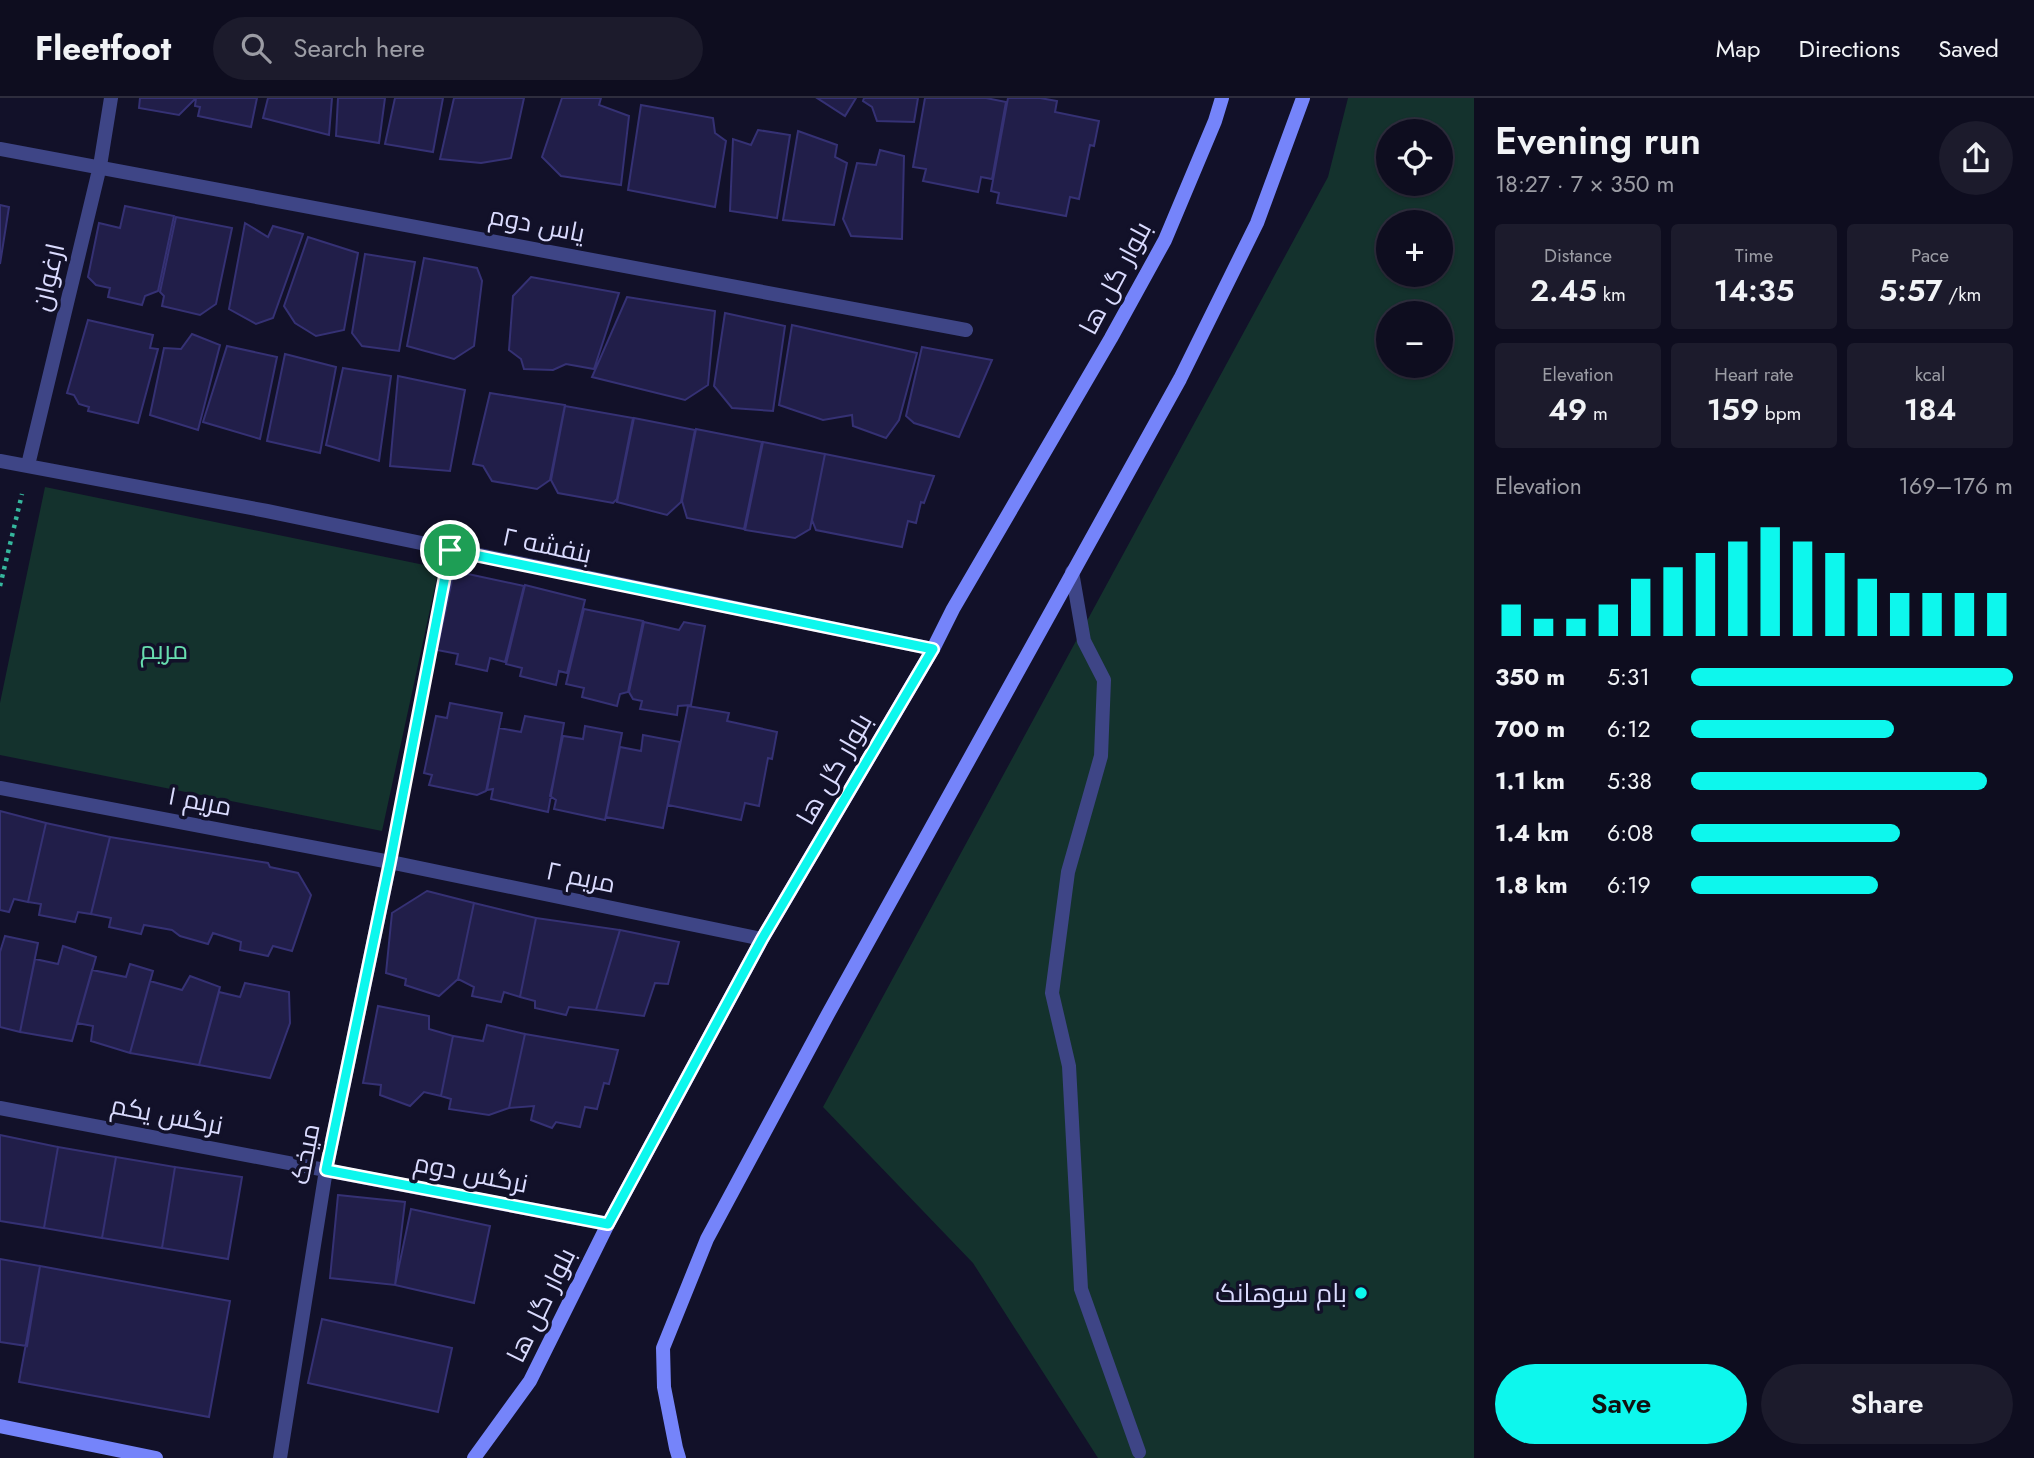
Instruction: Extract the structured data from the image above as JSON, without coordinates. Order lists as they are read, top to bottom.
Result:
{
  "streets": {
    "main road": ["بلوار گل ها"],
    "street": [
      "یاس دوم",
      "ارغوان",
      "بنفشه ۲",
      "مریم ۱",
      "مریم ۲",
      "نرگس یکم",
      "میخک",
      "نرگس دوم"
    ]
  },
  "crossings": [
    ["یاس دوم", "ارغوان"],
    ["ارغوان", "بنفشه ۲"],
    ["بلوار گل ها", "بنفشه ۲"],
    ["بلوار گل ها", "مریم ۲"],
    ["بلوار گل ها", "نرگس دوم"],
    ["مریم ۱", "مریم ۲"],
    ["مریم ۱", "میخک"],
    ["مریم ۲", "میخک"],
    ["نرگس یکم", "میخک"],
    ["نرگس یکم", "نرگس دوم"],
    ["میخک", "نرگس دوم"]
  ],
  "parks": ["مریم"],
  "places": ["بام سوهانک"],
  "page": {
    "header": "Fleetfoot",
    "search": "Search here",
    "nav": ["Map", "Directions", "Saved"],
    "heading": ["Evening run", "18:27 · 7 × 350 m"],
    "map_buttons": ["+", "−"],
    "stats": [
      ["Distance", "2.45 km"],
      ["Time", "14:35"],
      ["Pace", "5:57 /km"],
      ["Elevation", "49 m"],
      ["Heart rate", "159 bpm"],
      ["kcal", "184"]
    ],
    "chart": ["Elevation", "169–176 m"],
    "list": [
      {
        "name": "350 m",
        "note": "5:31"
      },
      {
        "name": "700 m",
        "note": "6:12"
      },
      {
        "name": "1.1 km",
        "note": "5:38"
      },
      {
        "name": "1.4 km",
        "note": "6:08"
      },
      {
        "name": "1.8 km",
        "note": "6:19"
      }
    ],
    "buttons": ["Save", "Share"]
  }
}
